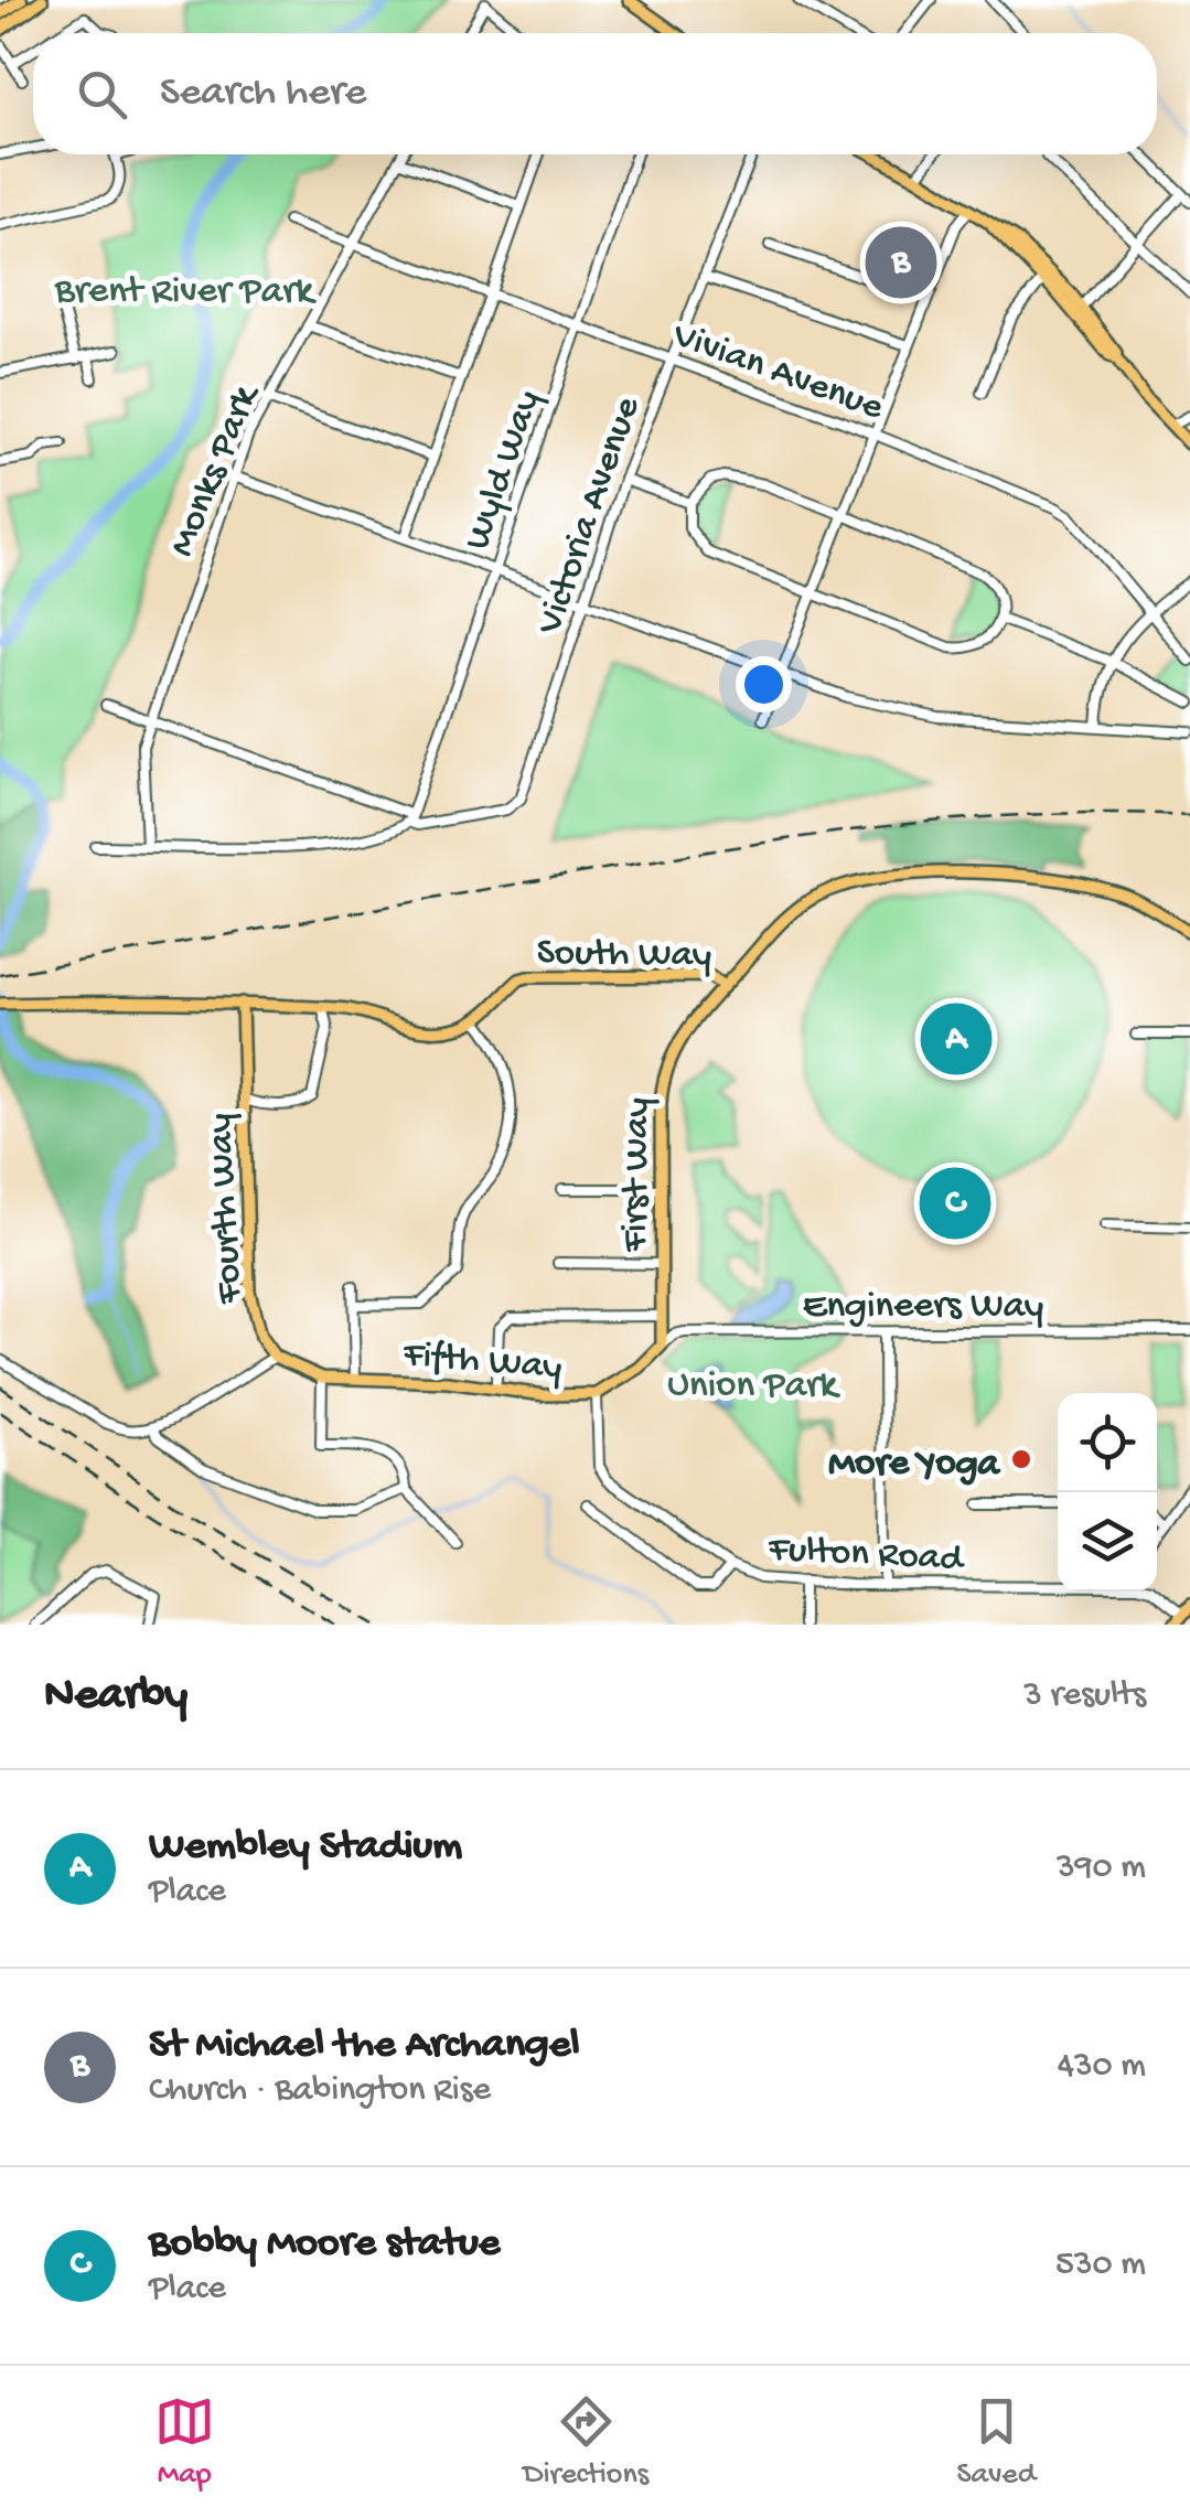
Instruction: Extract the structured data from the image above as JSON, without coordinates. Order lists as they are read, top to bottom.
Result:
{
  "streets": {
    "main road": [
      "South Way",
      "First Way",
      "Fourth Way",
      "Fifth Way"
    ],
    "street": [
      "Vivian Avenue",
      "Wyld Way",
      "Monks Park",
      "Victoria Avenue",
      "Engineers Way",
      "Fulton Road"
    ]
  },
  "crossings": [
    ["Vivian Avenue", "Wyld Way"],
    ["Vivian Avenue", "Monks Park"],
    ["Vivian Avenue", "Victoria Avenue"],
    ["Wyld Way", "Victoria Avenue"],
    ["South Way", "First Way"],
    ["Engineers Way", "Fifth Way"],
    ["Fifth Way", "Fulton Road"]
  ],
  "parks": ["Brent River Park", "Union Park"],
  "places": ["More Yoga"],
  "page": {
    "search": "Search here",
    "pins": ["B", "A", "C"],
    "heading": ["Nearby", "3 results"],
    "list": [
      {
        "mark": "A",
        "name": "Wembley Stadium",
        "note": "Place",
        "value": "390 m"
      },
      {
        "mark": "B",
        "name": "St Michael the Archangel",
        "note": "Church · Babington Rise",
        "value": "430 m"
      },
      {
        "mark": "C",
        "name": "Bobby Moore statue",
        "note": "Place",
        "value": "530 m"
      }
    ],
    "nav": ["Map", "Directions", "Saved"]
  }
}
